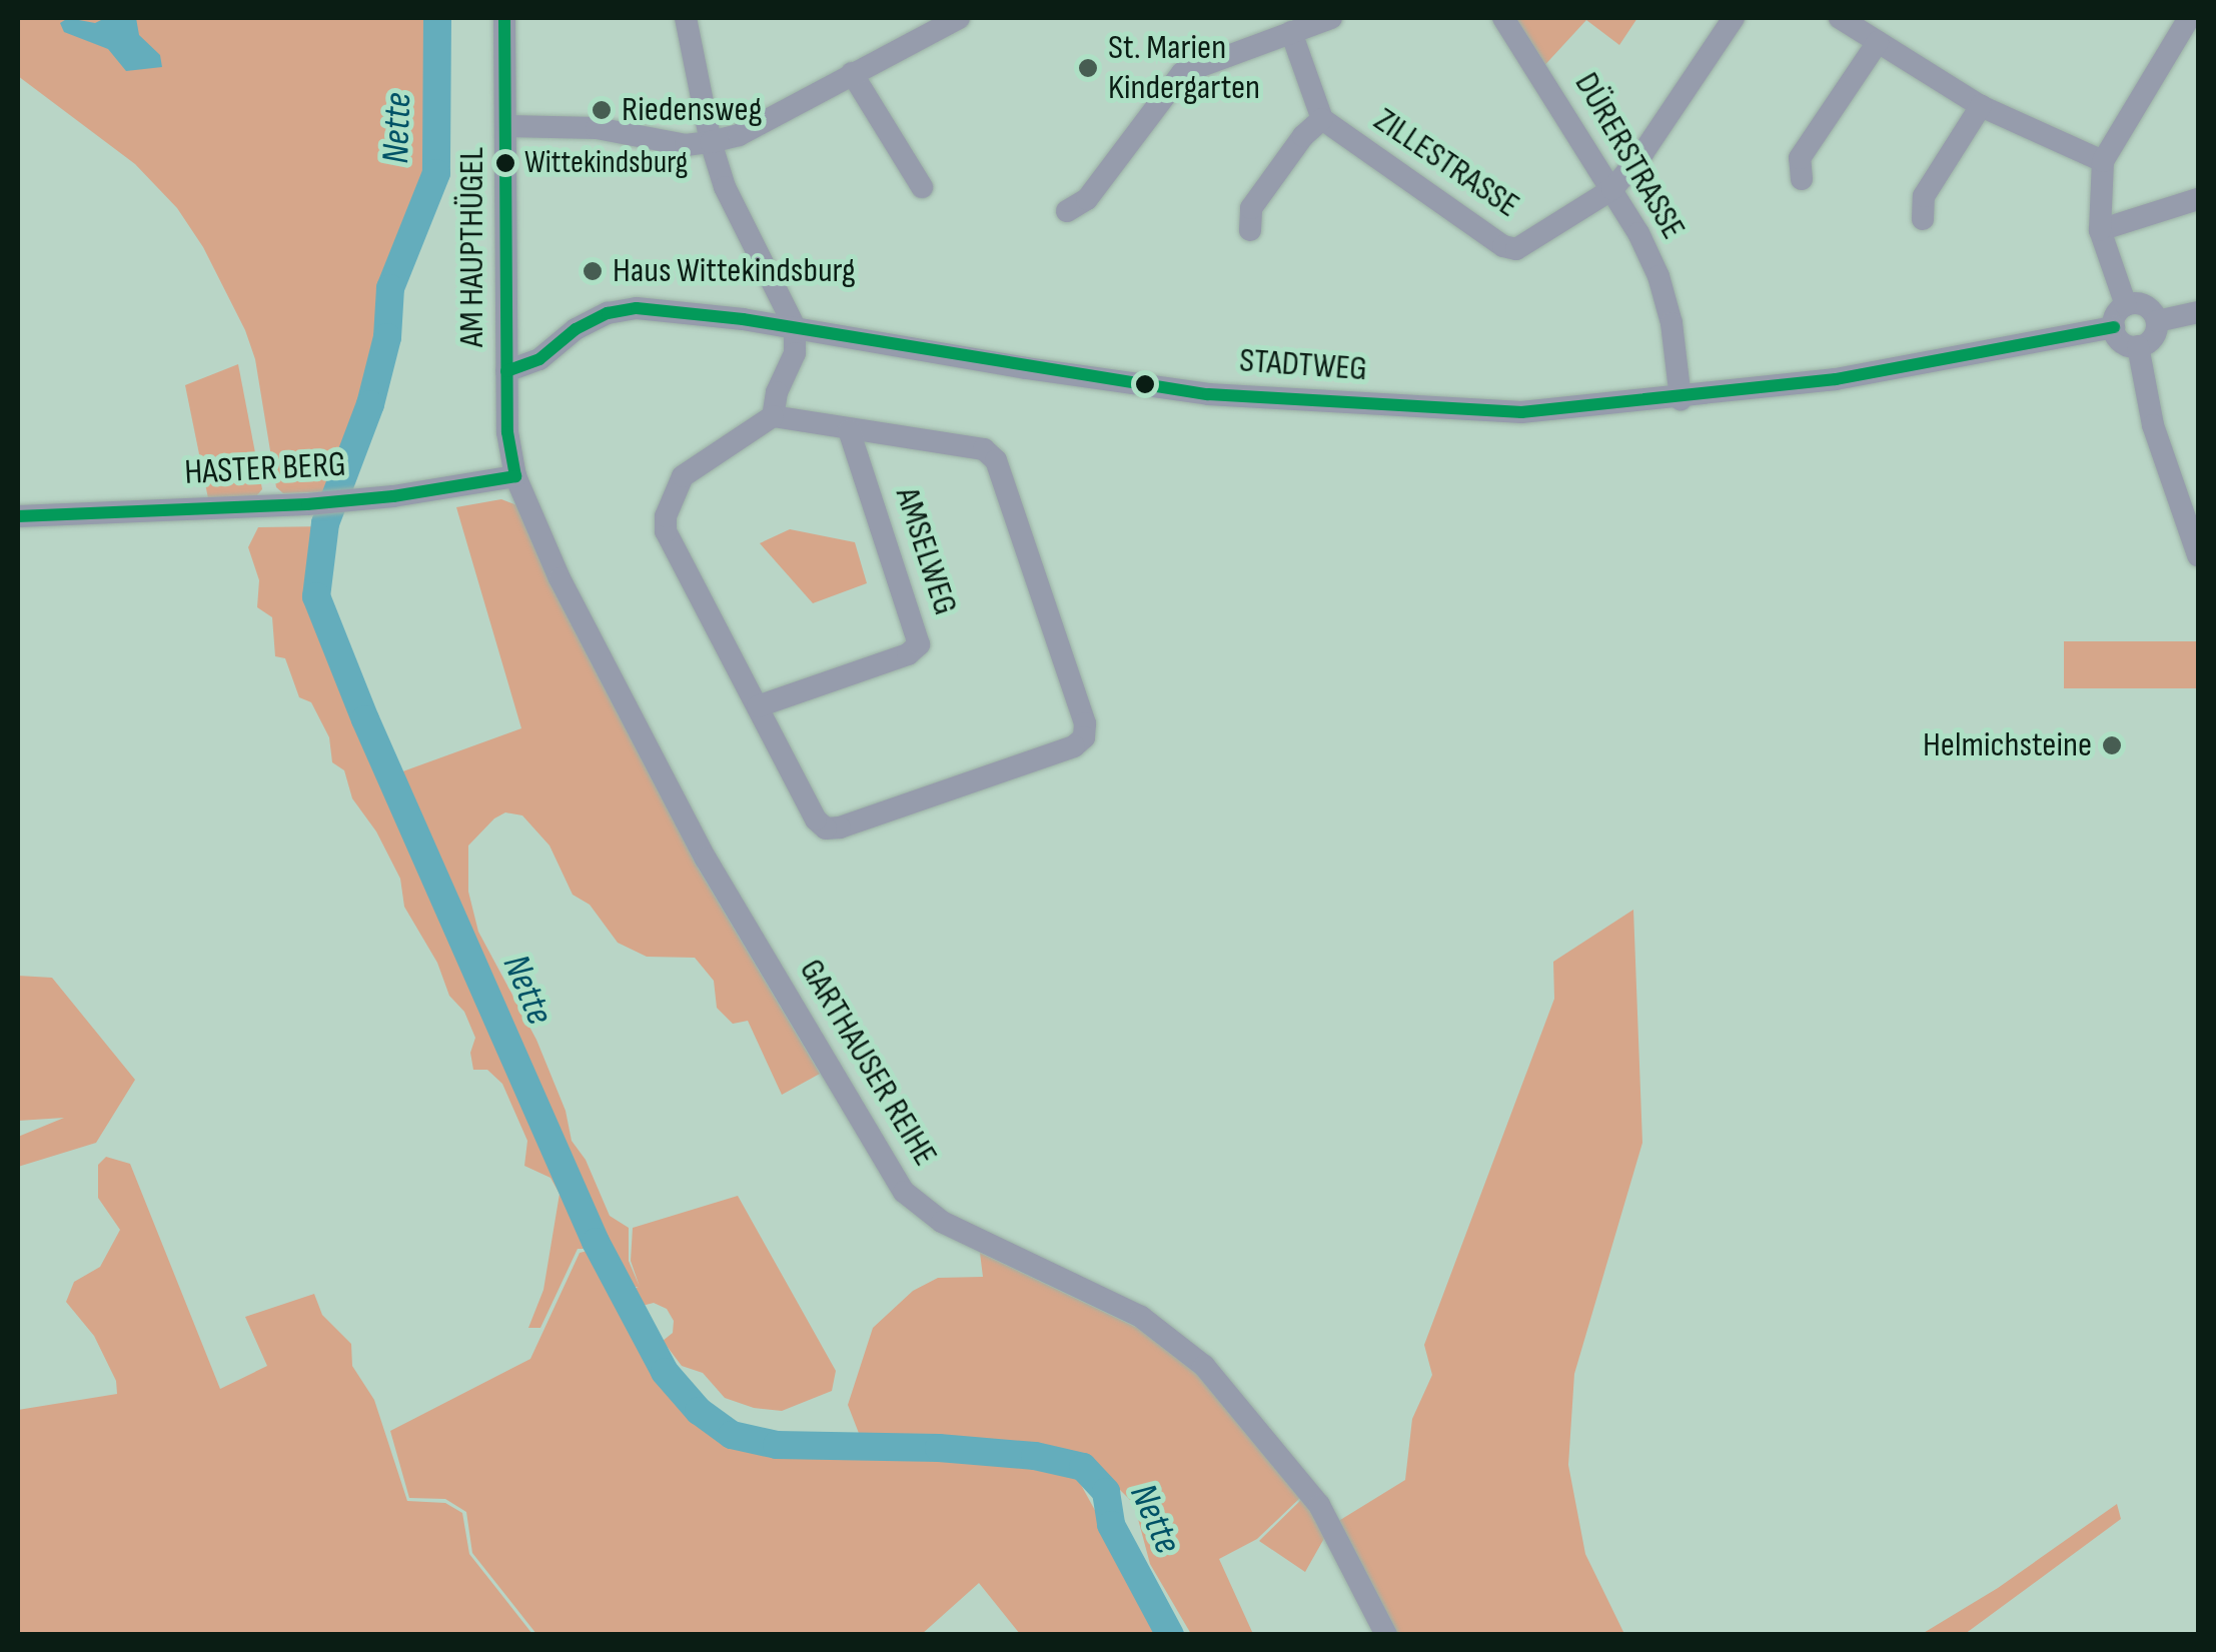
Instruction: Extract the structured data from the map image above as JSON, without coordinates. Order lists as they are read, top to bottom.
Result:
{
  "streets": {
    "street": [
      "DÜRERSTRASSE",
      "ZILLESTRASSE",
      "AM HAUPTHÜGEL",
      "STADTWEG",
      "HASTER BERG",
      "AMSELWEG",
      "GARTHAUSER REIHE"
    ]
  },
  "crossings": [
    ["DÜRERSTRASSE", "ZILLESTRASSE"],
    ["DÜRERSTRASSE", "STADTWEG"],
    ["AM HAUPTHÜGEL", "STADTWEG"],
    ["AM HAUPTHÜGEL", "HASTER BERG"],
    ["AM HAUPTHÜGEL", "GARTHAUSER REIHE"],
    ["HASTER BERG", "GARTHAUSER REIHE"]
  ],
  "water": ["Nette"],
  "places": [
    "St. Marien Kindergarten",
    "Riedensweg",
    "Wittekindsburg",
    "Haus Wittekindsburg",
    "Helmichsteine"
  ]
}
